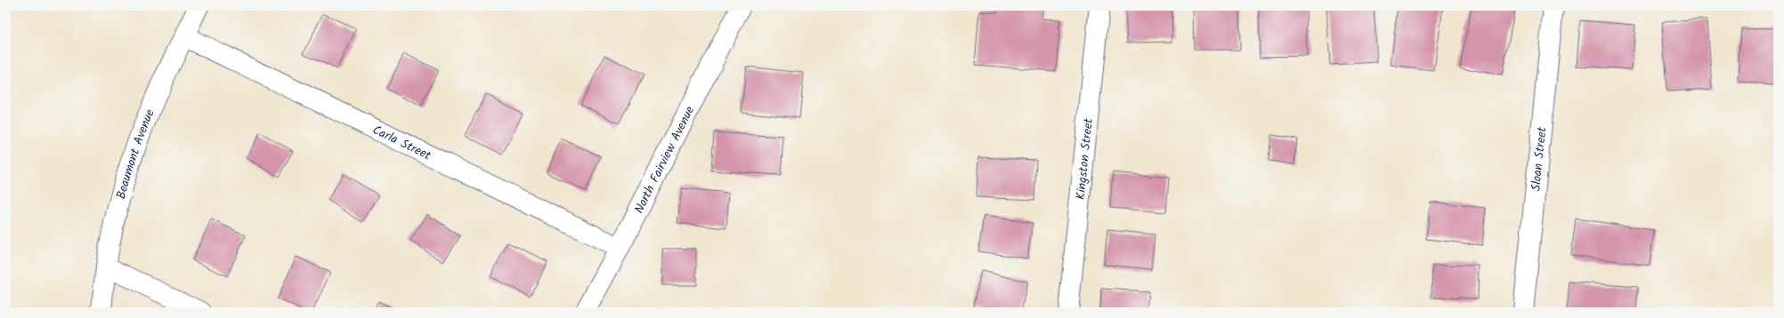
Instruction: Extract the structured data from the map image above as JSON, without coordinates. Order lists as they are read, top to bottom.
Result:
{
  "streets": {
    "street": [
      "Carla Street",
      "Beaumont Avenue",
      "Kingston Street",
      "Sloan Street",
      "North Fairview Avenue"
    ]
  },
  "crossings": [
    ["Carla Street", "Beaumont Avenue"],
    ["Carla Street", "North Fairview Avenue"]
  ]
}
